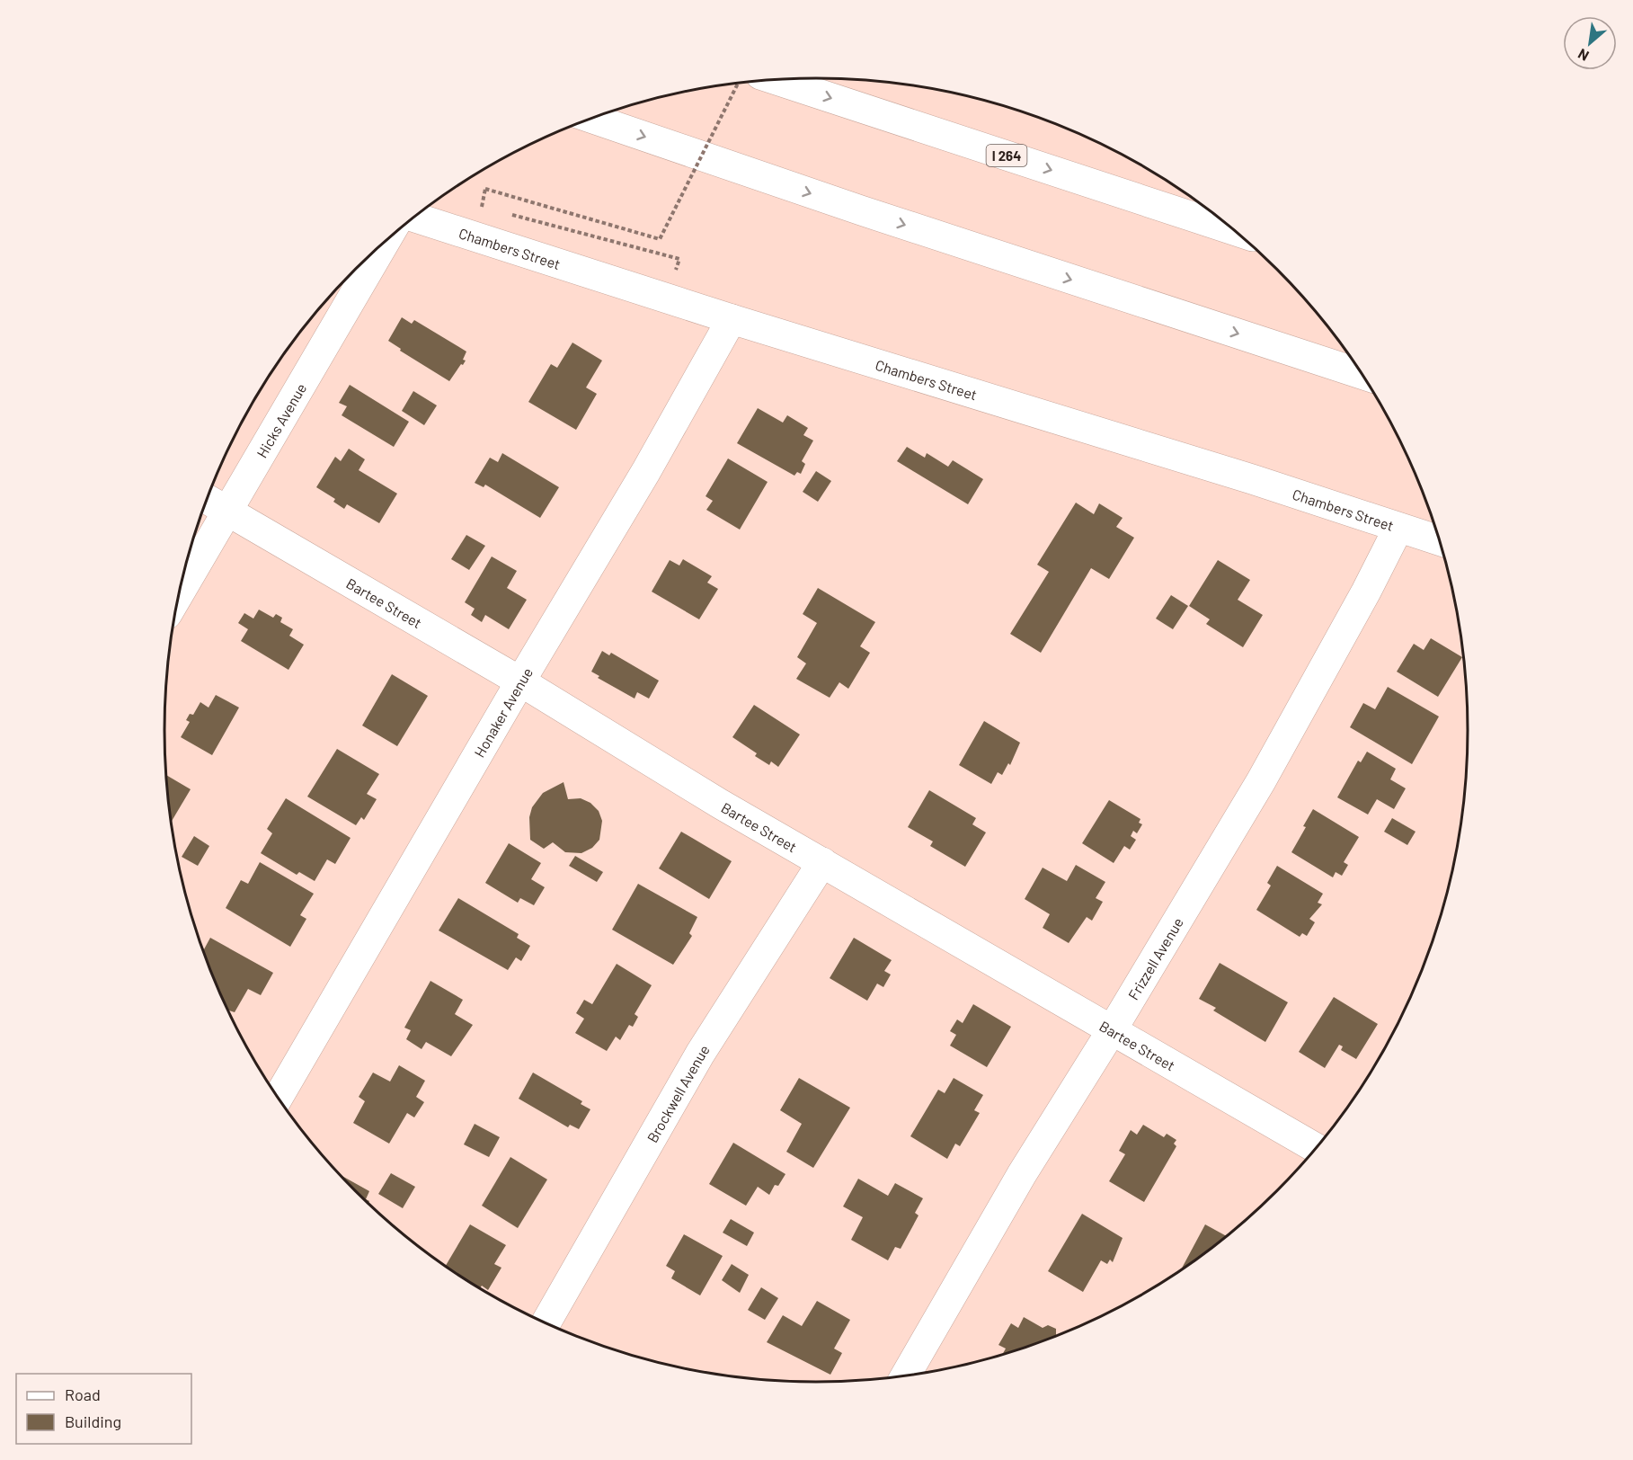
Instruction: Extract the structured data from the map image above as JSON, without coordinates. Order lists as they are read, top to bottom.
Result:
{
  "streets": {
    "main road": [
      "I 264",
      "Chambers Street",
      "Hicks Avenue",
      "Bartee Street",
      "Honaker Avenue",
      "Frizzell Avenue",
      "Brockwell Avenue"
    ]
  },
  "crossings": [
    ["Chambers Street", "Honaker Avenue"],
    ["Chambers Street", "Frizzell Avenue"],
    ["Hicks Avenue", "Bartee Street"],
    ["Bartee Street", "Honaker Avenue"],
    ["Bartee Street", "Frizzell Avenue"],
    ["Bartee Street", "Brockwell Avenue"]
  ],
  "legend": ["Road", "Building"],
  "north": "bottom left"
}
